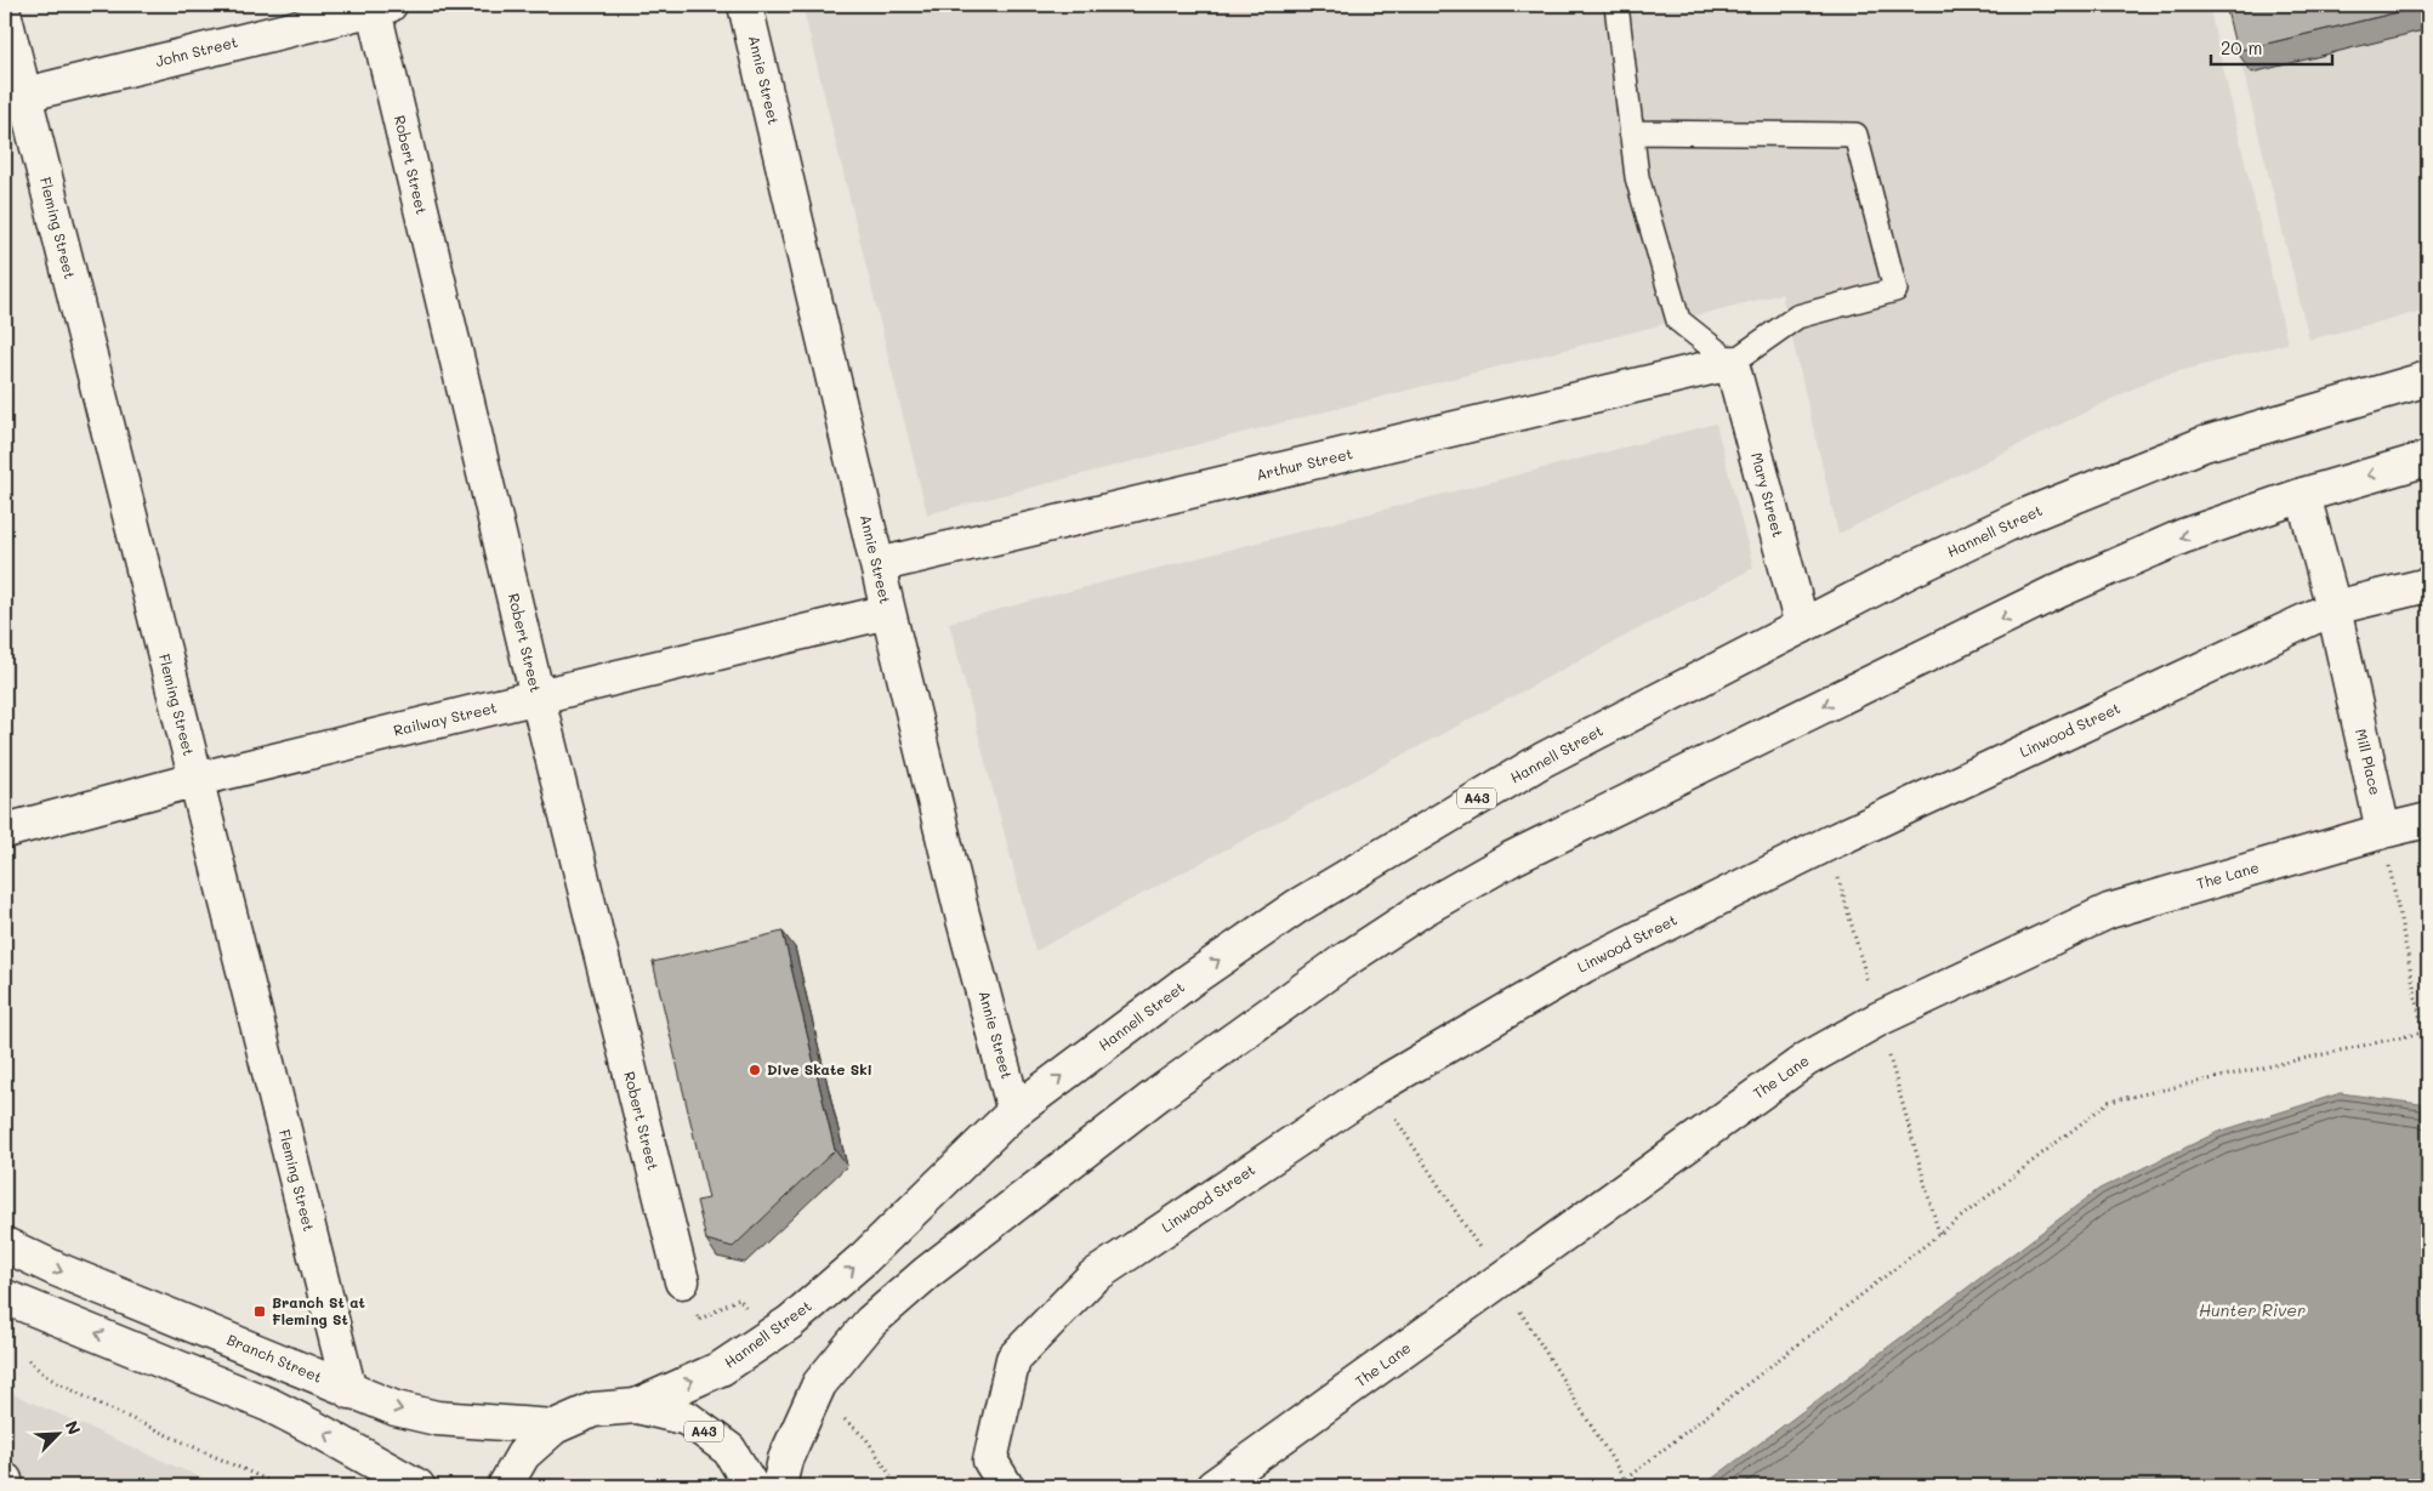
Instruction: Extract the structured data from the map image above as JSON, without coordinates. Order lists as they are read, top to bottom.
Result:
{
  "streets": {
    "main road": [
      "John Street",
      "Annie Street",
      "Robert Street",
      "Fleming Street",
      "Arthur Street",
      "Mary Street",
      "Hannell Street",
      "Railway Street",
      "Linwood Street",
      "Mill Place",
      "A43",
      "The Lane",
      "Branch Street"
    ]
  },
  "crossings": [
    ["John Street", "Robert Street"],
    ["John Street", "Fleming Street"],
    ["Annie Street", "Arthur Street"],
    ["Annie Street", "Hannell Street"],
    ["Annie Street", "Railway Street"],
    ["Robert Street", "Railway Street"],
    ["Fleming Street", "Railway Street"],
    ["Fleming Street", "Branch Street"],
    ["Arthur Street", "Mary Street"],
    ["Mary Street", "Hannell Street"],
    ["Hannell Street", "A43"],
    ["Linwood Street", "Mill Place"],
    ["Mill Place", "The Lane"],
    ["A43", "Branch Street"]
  ],
  "water": ["Hunter River"],
  "places": {
    "other": ["Dive Skate Ski"],
    "transit": ["Branch St at Fleming St"]
  },
  "scale_bar": "20 m",
  "north": "top right"
}
